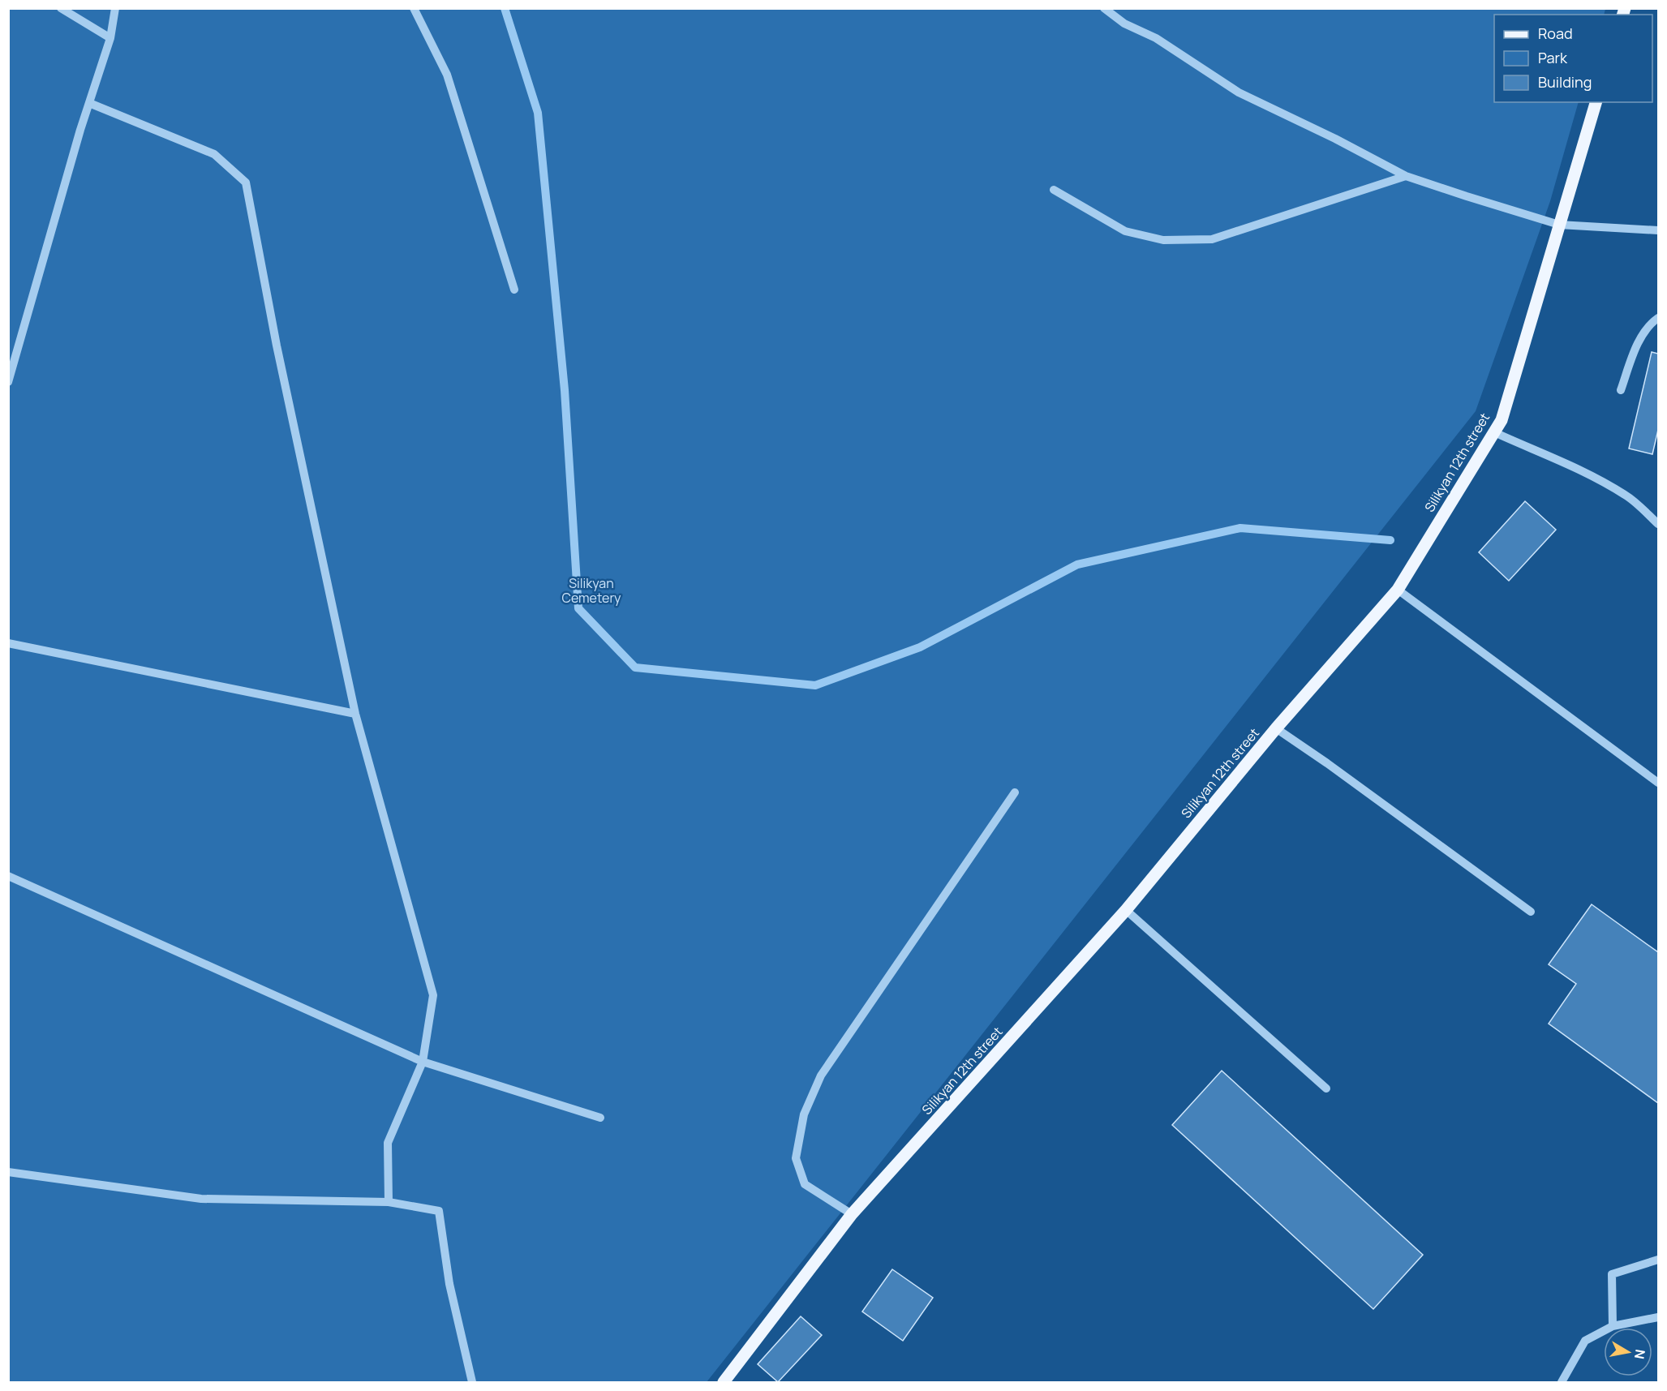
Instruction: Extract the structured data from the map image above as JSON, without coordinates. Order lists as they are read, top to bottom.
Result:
{
  "streets": {
    "main road": ["Silikyan 12th street"]
  },
  "parks": ["Silikyan Cemetery"],
  "legend": ["Road", "Park", "Building"],
  "north": "right"
}
